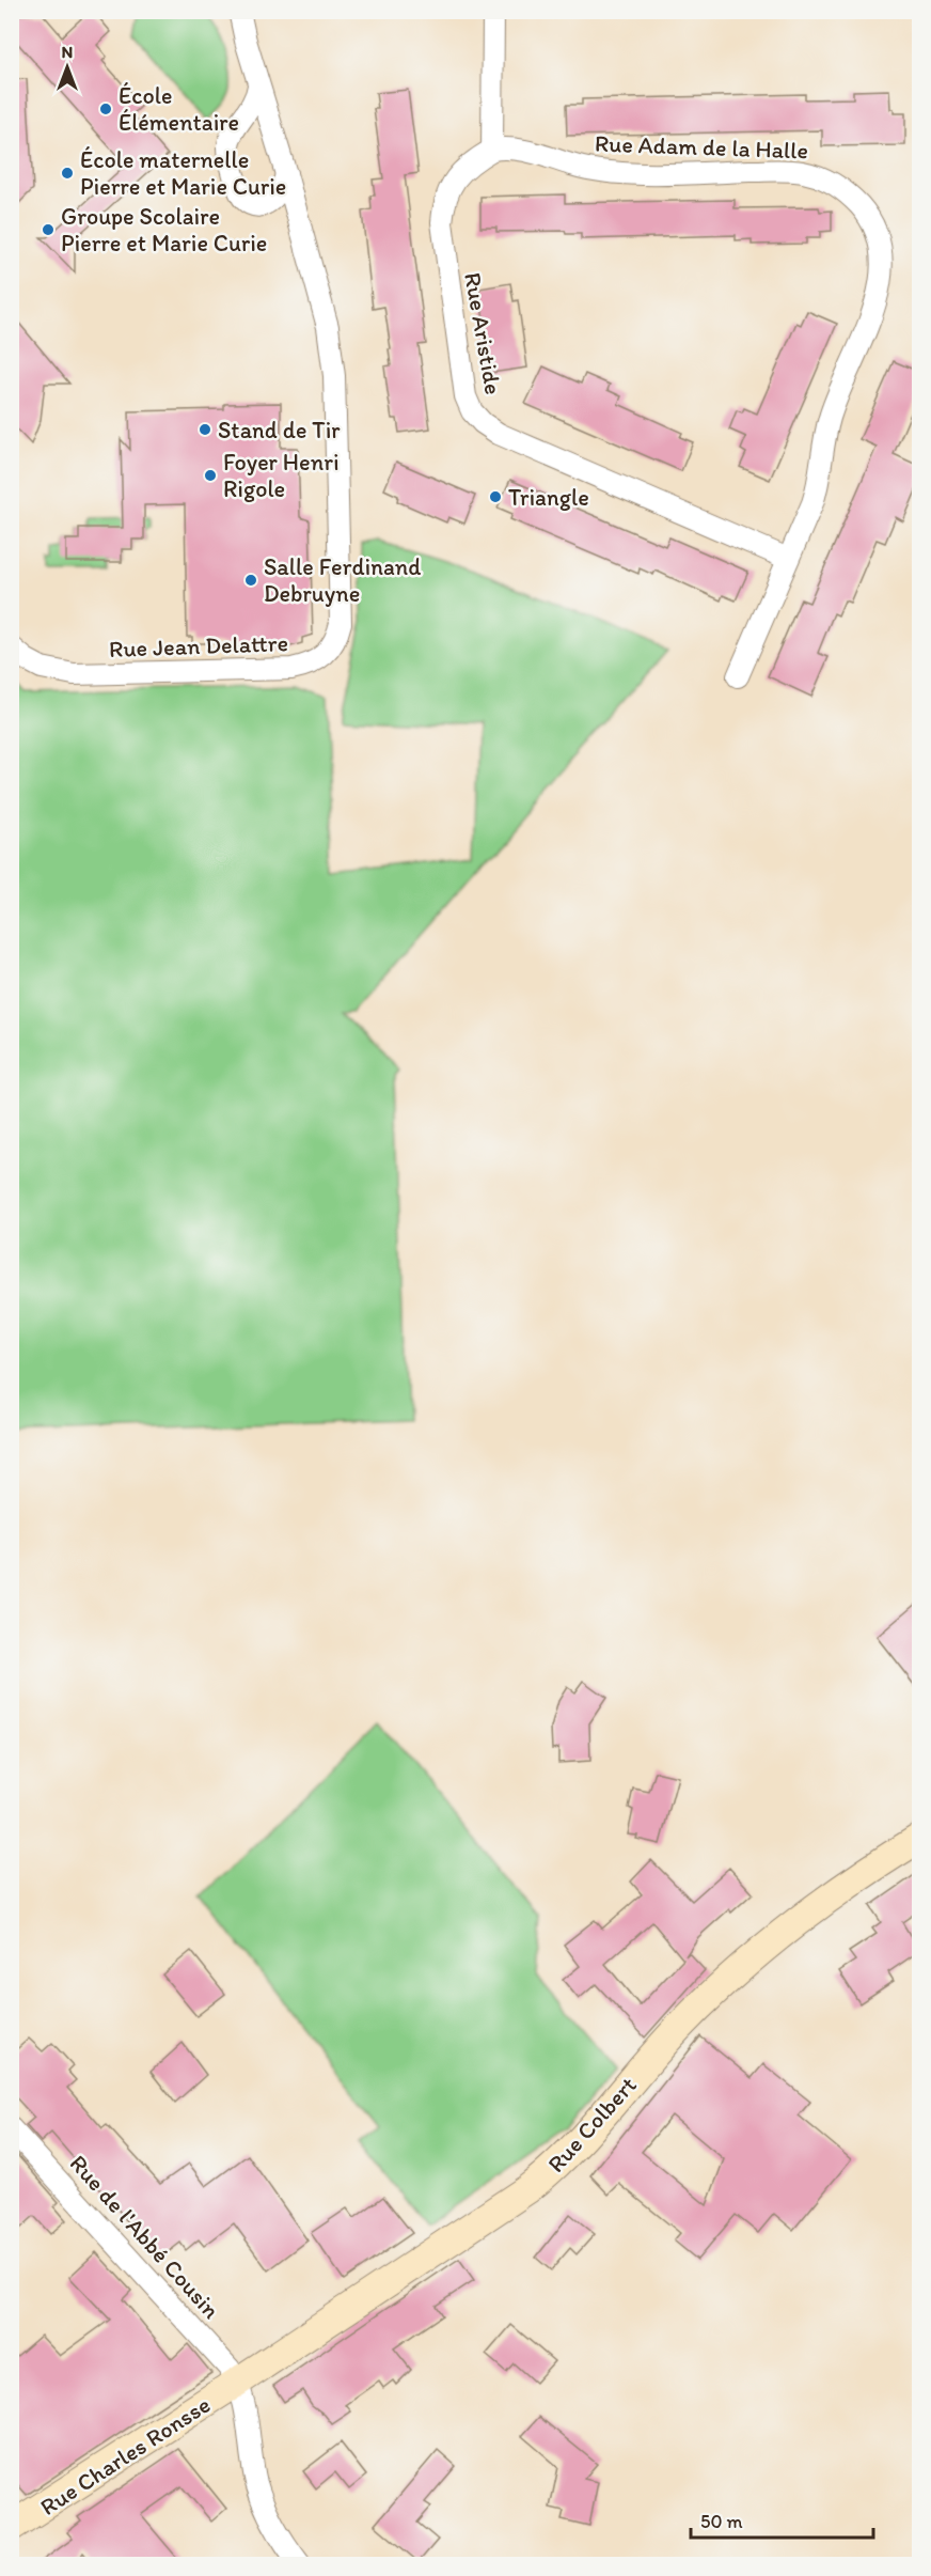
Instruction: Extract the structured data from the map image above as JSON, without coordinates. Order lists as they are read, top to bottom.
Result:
{
  "streets": {
    "main road": ["Rue Colbert", "Rue Charles Ronsse"],
    "street": [
      "Rue Adam de la Halle",
      "Rue Aristide",
      "Rue Jean Delattre",
      "Rue de l'Abbé Cousin"
    ]
  },
  "crossings": [
    ["Rue Adam de la Halle", "Rue Aristide"],
    ["Rue Colbert", "Rue de l'Abbé Cousin"],
    ["Rue Colbert", "Rue Charles Ronsse"],
    ["Rue de l'Abbé Cousin", "Rue Charles Ronsse"]
  ],
  "places": [
    "École Élémentaire",
    "École maternelle Pierre et Marie Curie",
    "Groupe Scolaire Pierre et Marie Curie",
    "Stand de Tir",
    "Foyer Henri Rigole",
    "Triangle",
    "Salle Ferdinand Debruyne"
  ],
  "scale_bar": "50 m",
  "north": "top"
}
